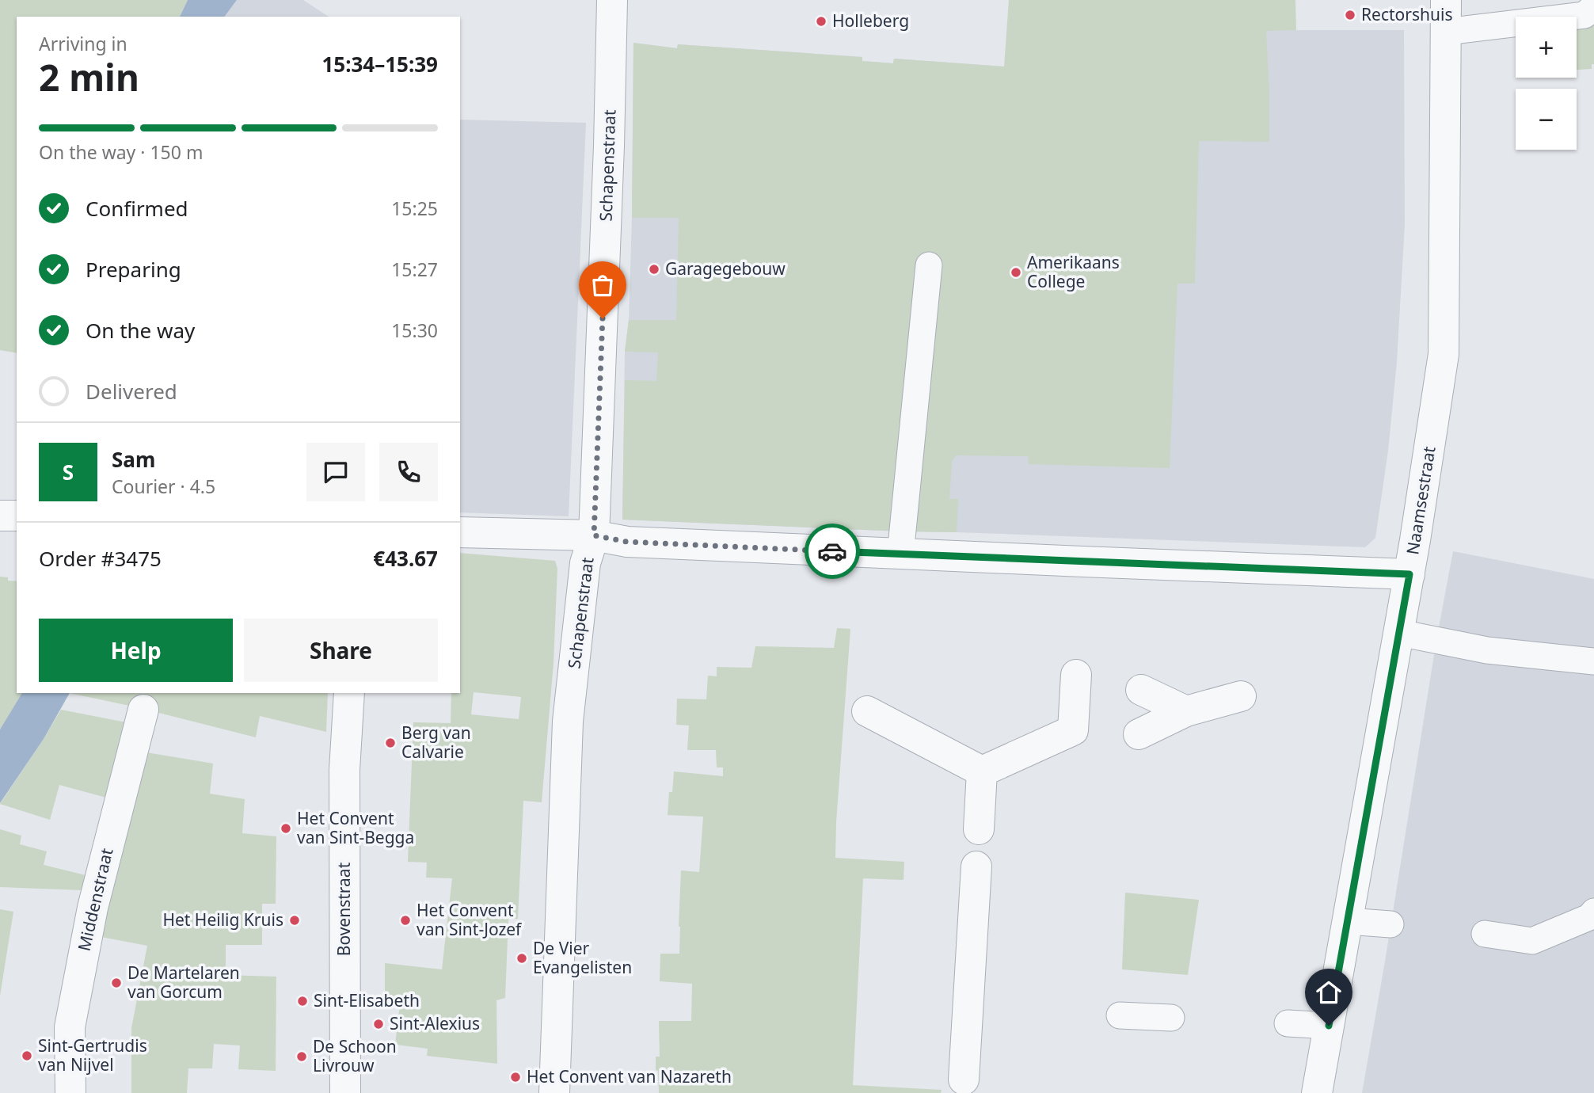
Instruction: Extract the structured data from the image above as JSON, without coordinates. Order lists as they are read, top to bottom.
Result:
{
  "streets": {
    "street": [
      "Schapenstraat",
      "Naamsestraat",
      "Middenstraat",
      "Bovenstraat"
    ]
  },
  "places": [
    "Rectorshuis",
    "Holleberg",
    "Garagegebouw",
    "Amerikaans College",
    "Berg van Calvarie",
    "Het Convent van Sint-Begga",
    "Het Heilig Kruis",
    "Het Convent van Sint-Jozef",
    "De Vier Evangelisten",
    "De Martelaren van Gorcum",
    "Sint-Elisabeth",
    "Sint-Alexius",
    "Sint-Gertrudis van Nijvel",
    "De Schoon Livrouw",
    "Het Convent van Nazareth"
  ],
  "page": {
    "map_buttons": ["+", "−"],
    "heading": ["2 min", "Arriving in", "15:34–15:39"],
    "panel": [
      "Sam",
      "Courier · 4.5",
      "Order #3475",
      "€43.67"
    ],
    "bar": "On the way · 150 m",
    "list": [
      ["Confirmed", "15:25"],
      ["Preparing", "15:27"],
      ["On the way", "15:30"],
      "Delivered"
    ],
    "round": "S",
    "buttons": ["Help", "Share"]
  }
}
